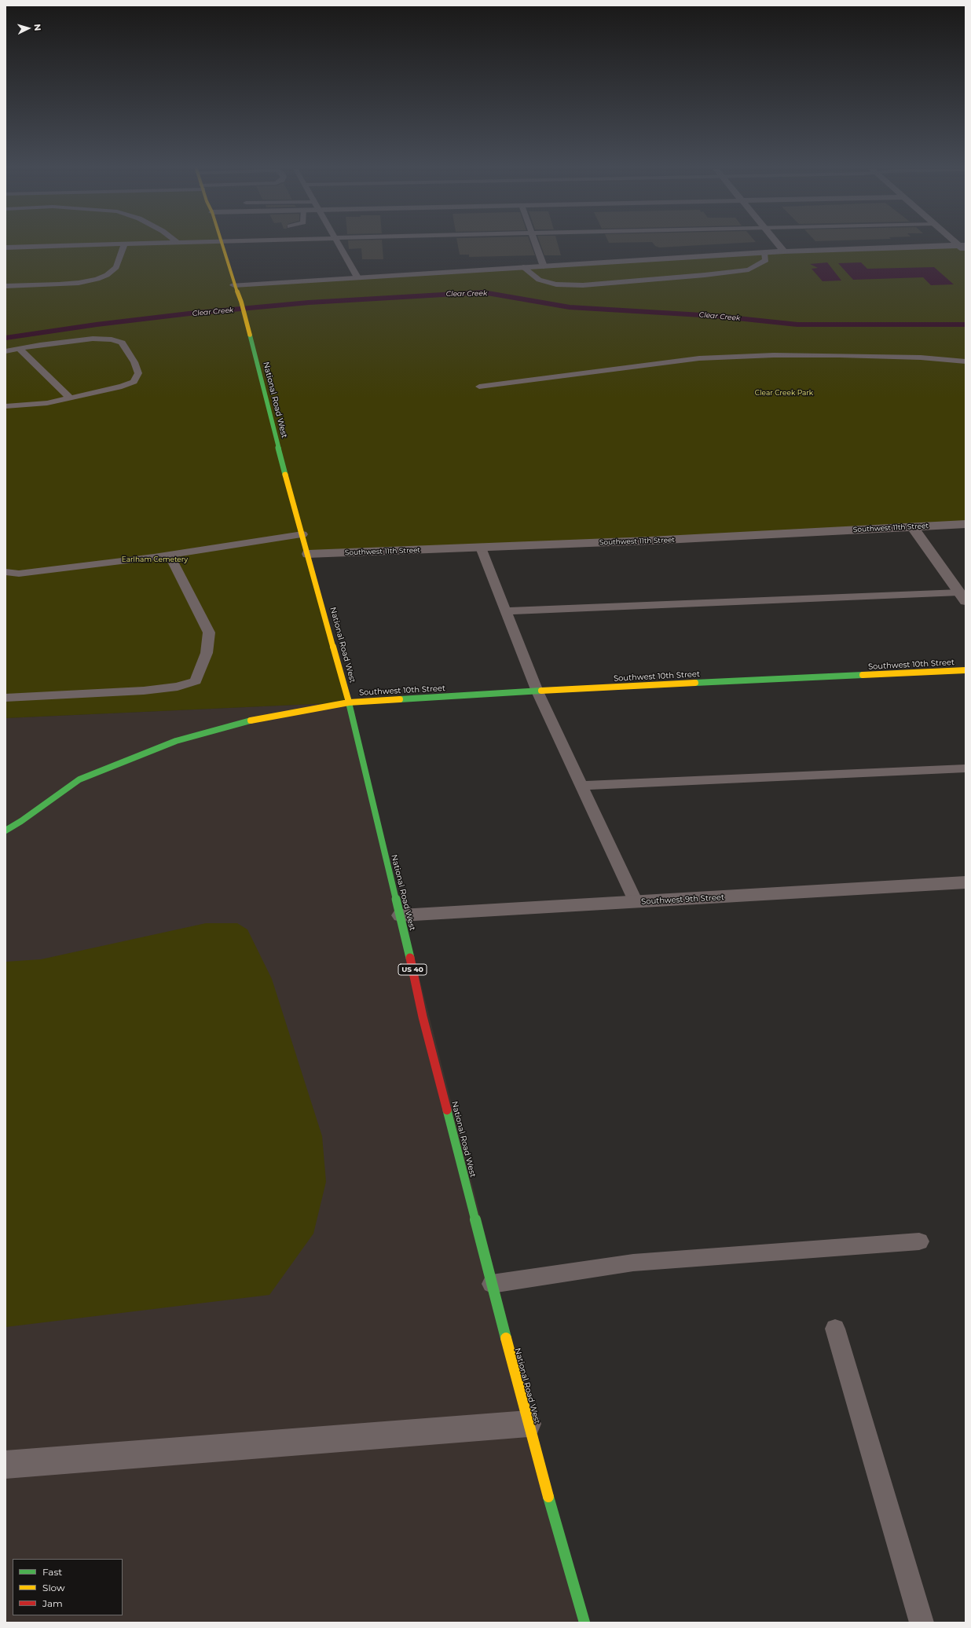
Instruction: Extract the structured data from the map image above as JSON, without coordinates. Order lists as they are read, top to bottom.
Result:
{
  "streets": {
    "main road": ["National Road West", "Southwest 10th Street", "US 40"],
    "street": ["Southwest 11th Street", "Southwest 9th Street"]
  },
  "crossings": [
    ["National Road West", "Southwest 11th Street"],
    ["National Road West", "Southwest 10th Street"],
    ["National Road West", "Southwest 9th Street"]
  ],
  "water": ["Clear Creek"],
  "parks": ["Clear Creek Park", "Earlham Cemetery"],
  "legend": ["Fast", "Slow", "Jam"],
  "north": "right"
}
